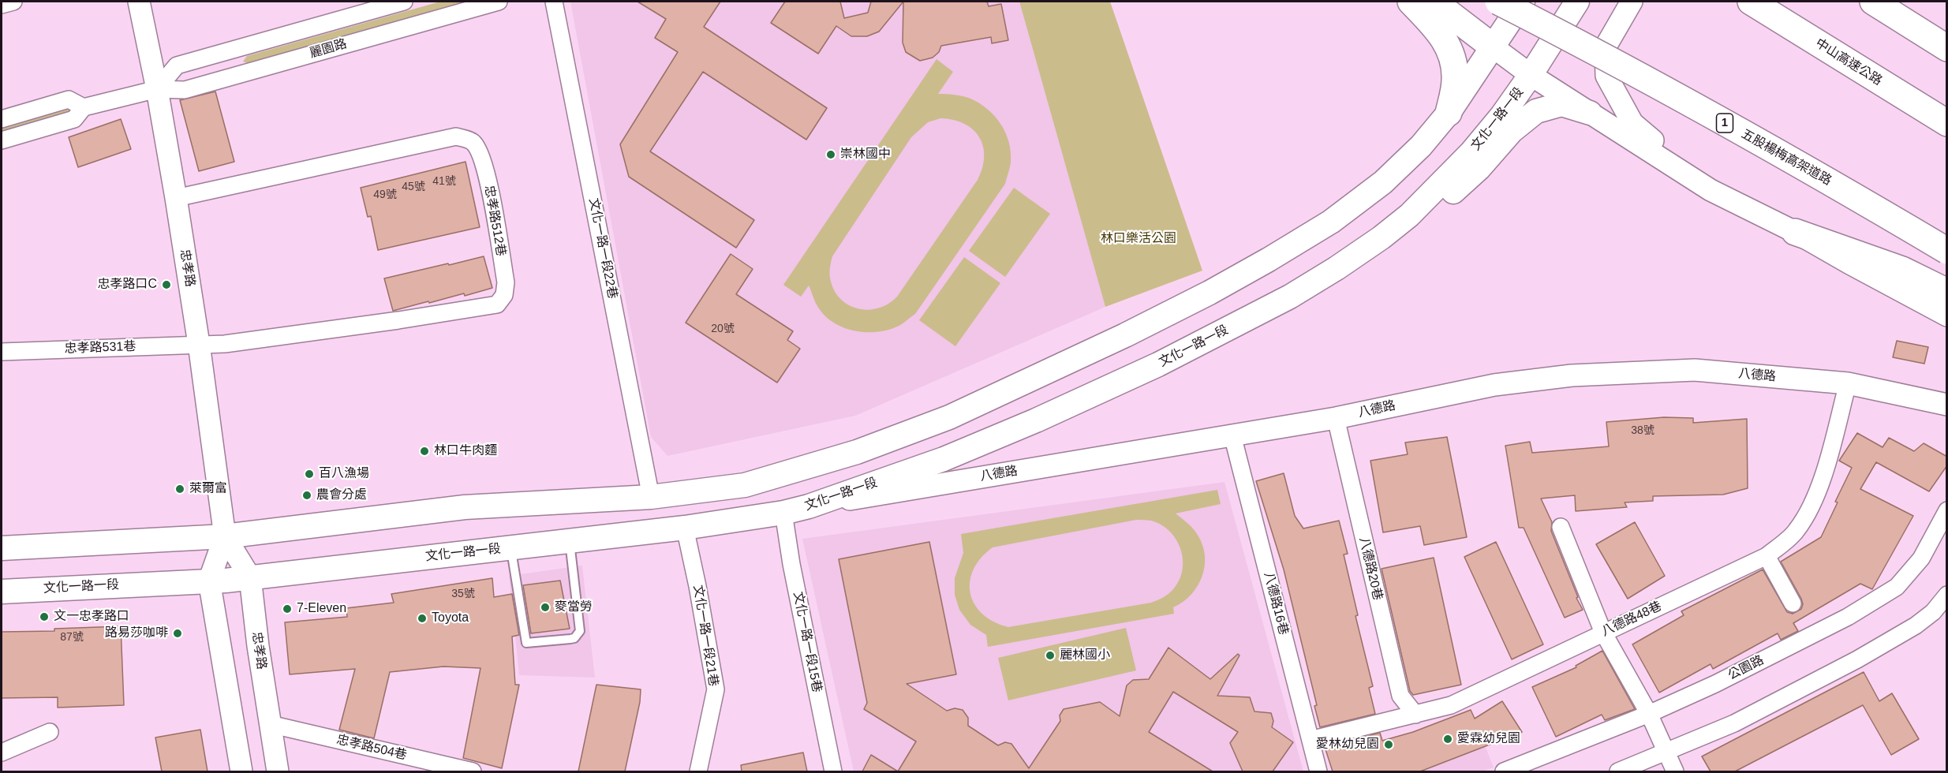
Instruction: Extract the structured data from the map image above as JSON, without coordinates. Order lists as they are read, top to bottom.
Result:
{
  "streets": {
    "highway": ["中山高速公路", "1", "五股楊梅高架道路"],
    "main road": ["文化一路一段"],
    "street": [
      "麗園路",
      "忠孝路512巷",
      "文化一路一段22巷",
      "忠孝路",
      "忠孝路531巷",
      "八德路",
      "八德路20巷",
      "八德路16巷",
      "八德路48巷",
      "文化一路一段21巷",
      "文化一路一段15巷",
      "公園路",
      "忠孝路504巷"
    ]
  },
  "crossings": [
    ["麗園路", "忠孝路"],
    ["文化一路一段", "忠孝路"],
    ["文化一路一段", "八德路"],
    ["文化一路一段", "文化一路一段21巷"],
    ["文化一路一段", "文化一路一段15巷"],
    ["忠孝路512巷", "忠孝路"],
    ["忠孝路512巷", "忠孝路531巷"],
    ["忠孝路", "忠孝路531巷"],
    ["忠孝路", "忠孝路504巷"],
    ["八德路", "八德路20巷"],
    ["八德路", "八德路16巷"],
    ["八德路", "八德路48巷"],
    ["八德路20巷", "八德路48巷"],
    ["八德路16巷", "八德路48巷"]
  ],
  "parks": ["林口樂活公園"],
  "places": [
    "崇林國中",
    "忠孝路口C",
    "林口牛肉麵",
    "百八漁場",
    "萊爾富",
    "農會分處",
    "麥當勞",
    "7-Eleven",
    "文一忠孝路口",
    "Toyota",
    "路易莎咖啡",
    "麗林國小",
    "愛霖幼兒園",
    "愛林幼兒園"
  ],
  "house_numbers": [
    "41號",
    "45號",
    "49號",
    "20號",
    "38號",
    "35號",
    "87號"
  ]
}
